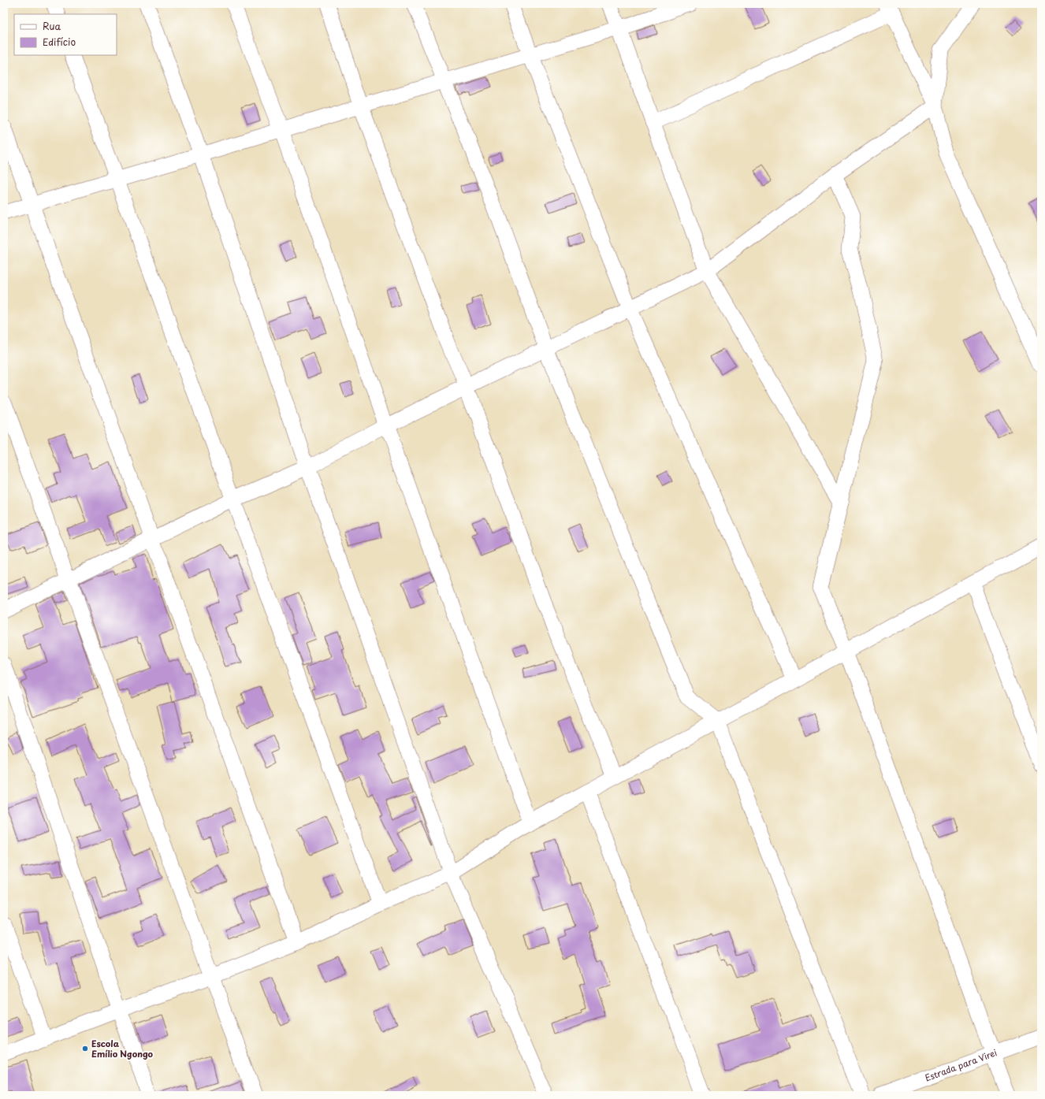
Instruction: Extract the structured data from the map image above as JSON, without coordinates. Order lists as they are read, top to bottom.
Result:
{
  "streets": {
    "street": ["Estrada para Virei"]
  },
  "places": ["Escola Emílio Ngongo"],
  "legend": ["Rua", "Edifício"]
}
